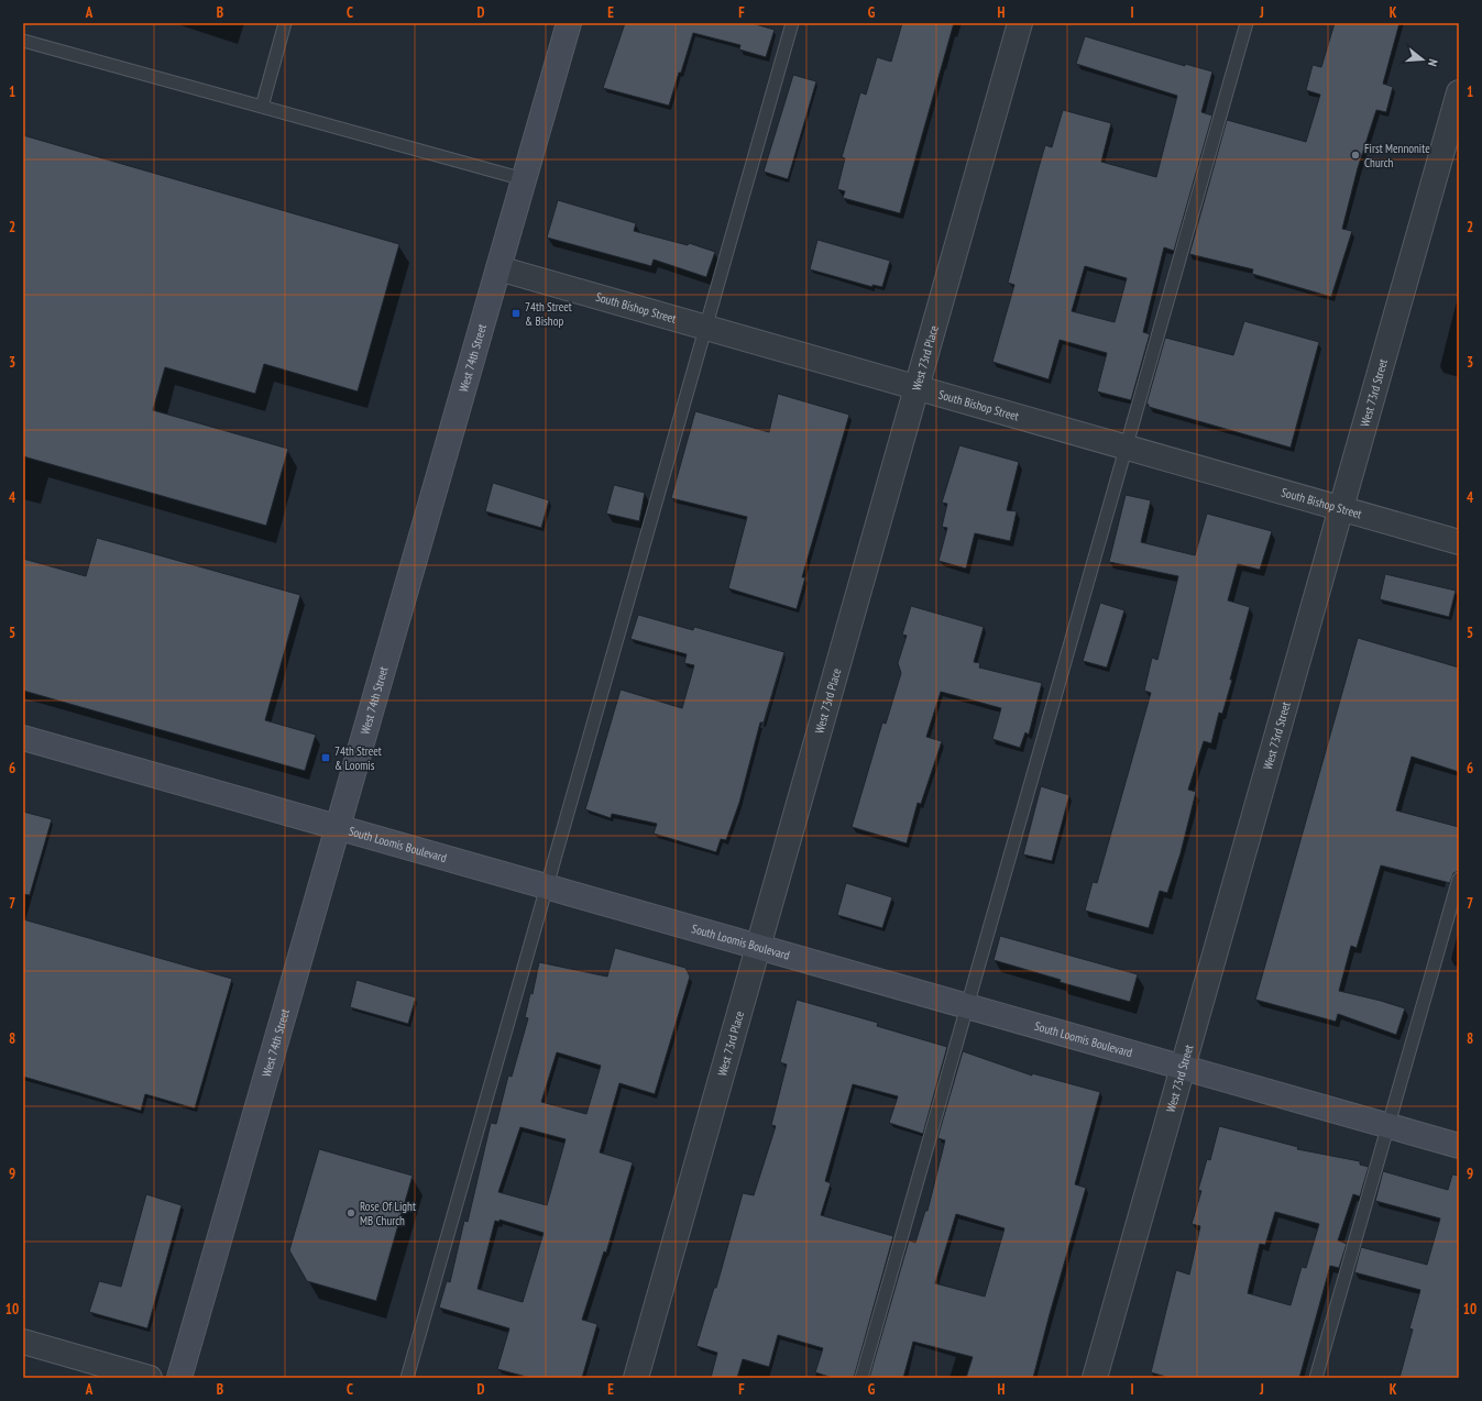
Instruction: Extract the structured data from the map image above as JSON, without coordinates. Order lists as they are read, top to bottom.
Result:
{
  "streets": {
    "street": [
      "South Bishop Street",
      "West 73rd Place",
      "West 74th Street",
      "West 73rd Street",
      "South Loomis Boulevard"
    ]
  },
  "crossings": [
    ["South Bishop Street", "West 73rd Place"],
    ["South Bishop Street", "West 74th Street"],
    ["South Bishop Street", "West 73rd Street"],
    ["West 73rd Place", "South Loomis Boulevard"],
    ["West 74th Street", "South Loomis Boulevard"],
    ["West 73rd Street", "South Loomis Boulevard"]
  ],
  "places": {
    "other": ["First Mennonite Church", "Rose Of Light MB Church"],
    "transit": ["74th Street & Bishop", "74th Street & Loomis"]
  },
  "north": "right",
  "grid": {
    "columns": [
      "A",
      "B",
      "C",
      "D",
      "E",
      "F",
      "G",
      "H",
      "I",
      "J",
      "K"
    ],
    "rows": [
      "1",
      "2",
      "3",
      "4",
      "5",
      "6",
      "7",
      "8",
      "9",
      "10"
    ]
  }
}
